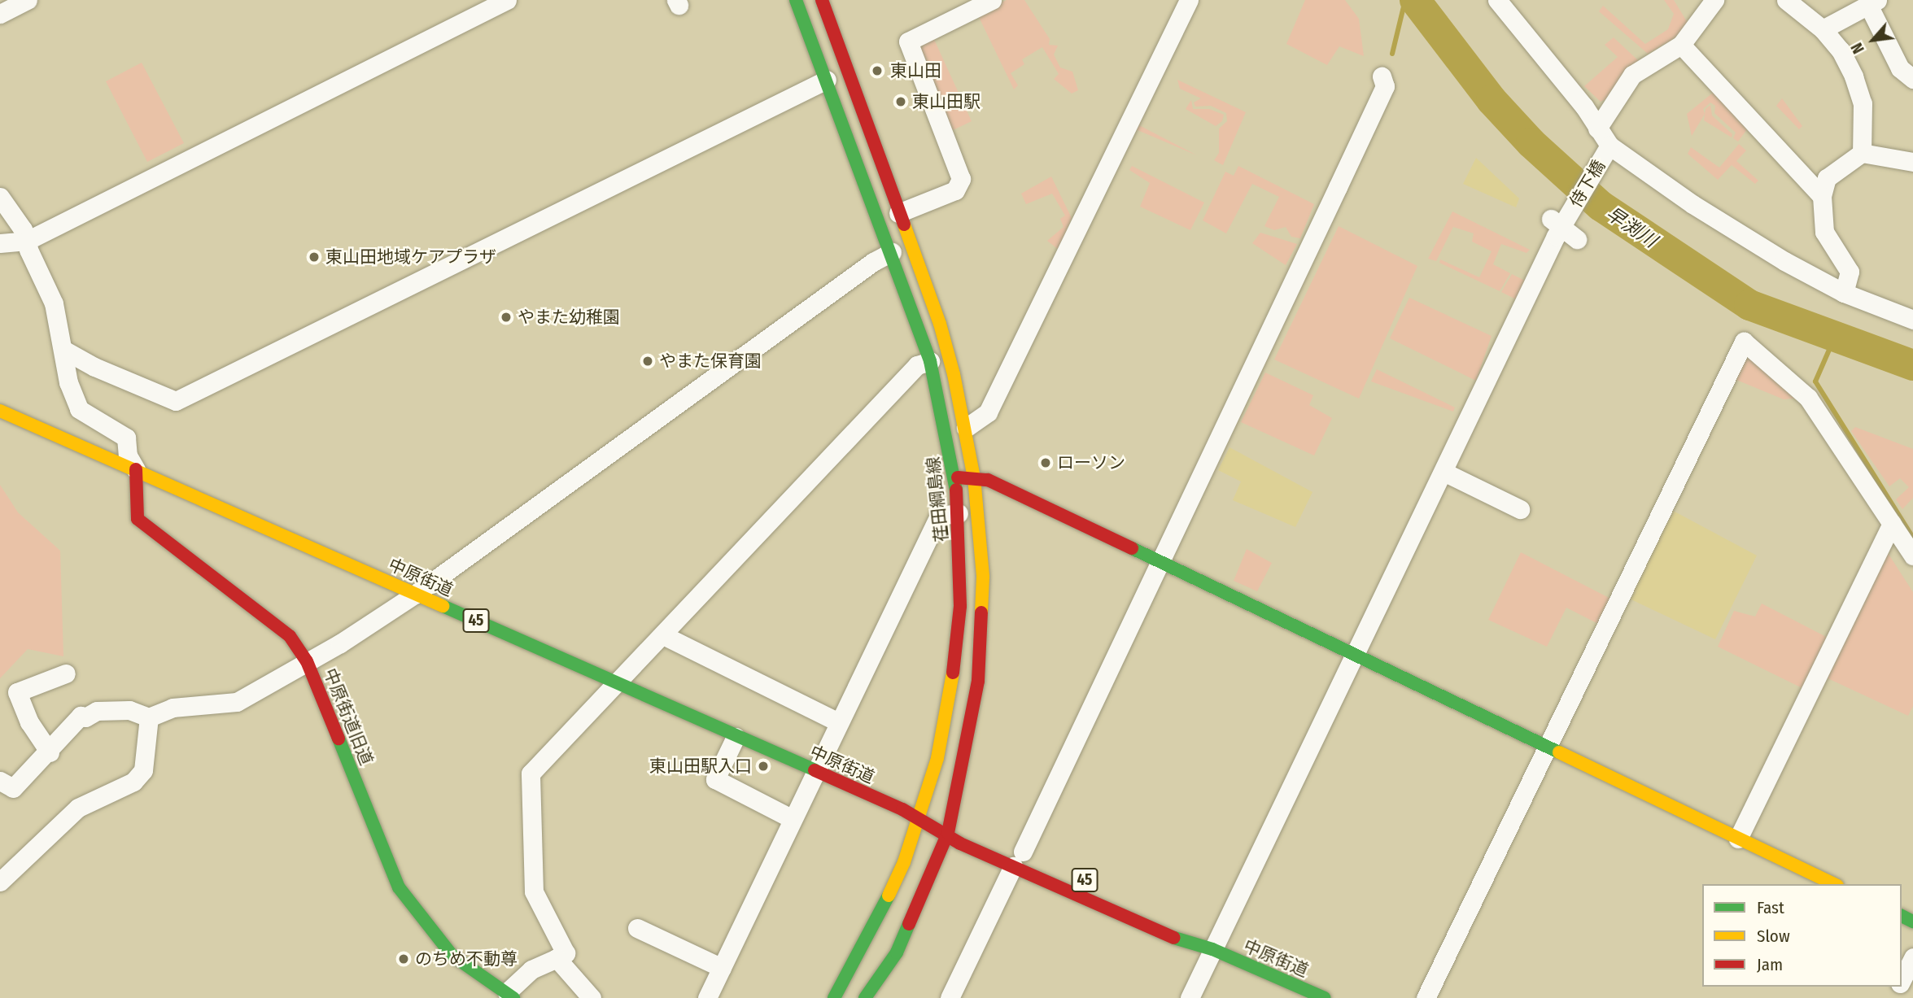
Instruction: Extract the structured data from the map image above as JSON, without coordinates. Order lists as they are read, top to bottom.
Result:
{
  "streets": {
    "main road": [
      "荏田綱島線",
      "中原街道",
      "45",
      "中原街道旧道"
    ],
    "street": ["侍下橋"]
  },
  "crossings": [
    ["侍下橋", "中原街道"],
    ["荏田綱島線", "中原街道"],
    ["中原街道", "中原街道旧道"]
  ],
  "water": ["早渕川"],
  "places": [
    "東山田",
    "東山田駅",
    "東山田地域ケアプラザ",
    "やまた幼稚園",
    "やまた保育園",
    "ローソン",
    "東山田駅入口",
    "のちめ不動尊"
  ],
  "legend": ["Fast", "Slow", "Jam"],
  "north": "bottom left"
}
